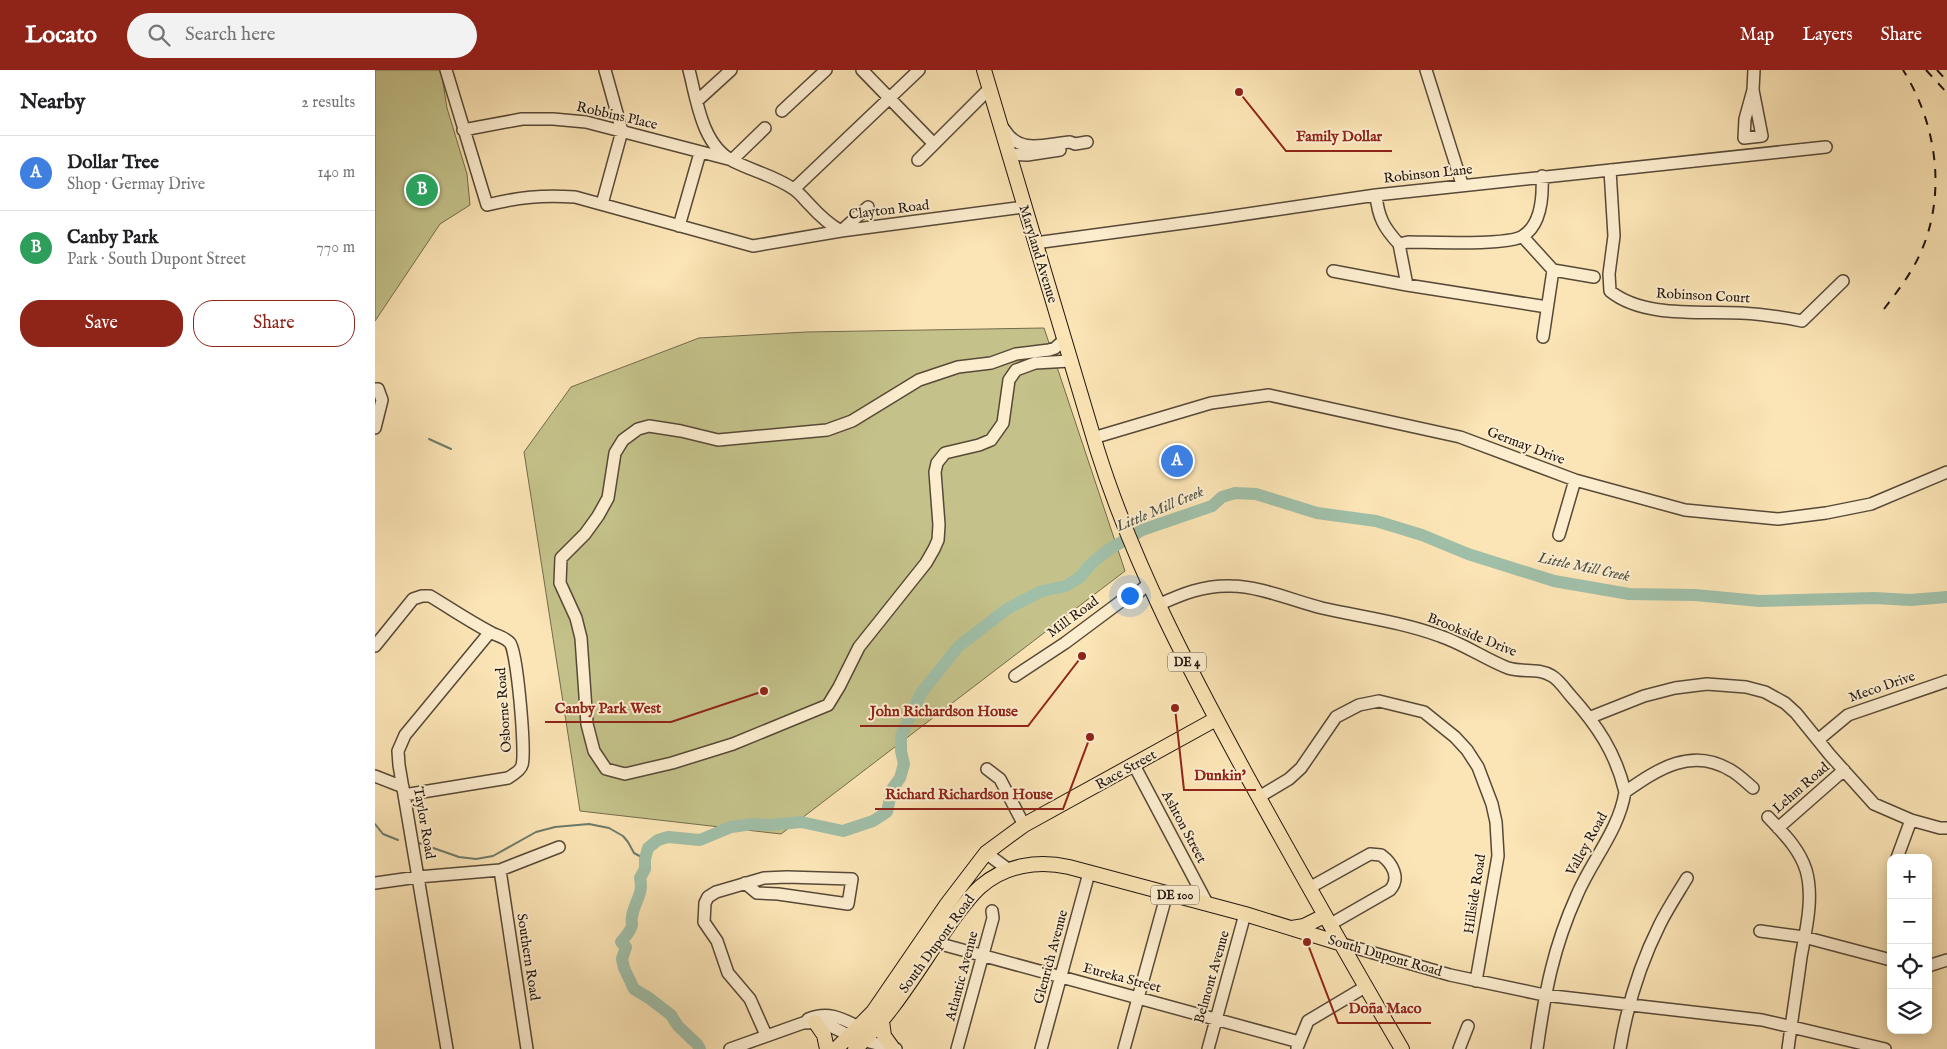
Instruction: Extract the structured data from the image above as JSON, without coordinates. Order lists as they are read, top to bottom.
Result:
{
  "streets": {
    "main road": [
      "Maryland Avenue",
      "DE 4",
      "Race Street",
      "DE 100",
      "South Dupont Road"
    ],
    "street": [
      "Robbins Place",
      "Robinson Lane",
      "Clayton Road",
      "Robinson Court",
      "Germay Drive",
      "Mill Road",
      "Brookside Drive",
      "Meco Drive",
      "Osborne Road",
      "Lehm Road",
      "Taylor Road",
      "Ashton Street",
      "Valley Road",
      "Hillside Road",
      "Southern Road",
      "Glenrich Avenue",
      "Atlantic Avenue",
      "Belmont Avenue",
      "Eureka Street"
    ]
  },
  "crossings": [
    ["Robbins Place", "Clayton Road"],
    ["Robinson Lane", "Maryland Avenue"],
    ["Robinson Lane", "Robinson Court"],
    ["Clayton Road", "Maryland Avenue"],
    ["Maryland Avenue", "Germay Drive"],
    ["Maryland Avenue", "DE 4"],
    ["Germay Drive", "DE 4"],
    ["Mill Road", "DE 4"],
    ["Brookside Drive", "DE 4"],
    ["Brookside Drive", "Valley Road"],
    ["DE 4", "Race Street"],
    ["DE 4", "Hillside Road"],
    ["DE 4", "South Dupont Road"],
    ["Osborne Road", "Taylor Road"],
    ["Race Street", "Ashton Street"],
    ["Race Street", "South Dupont Road"],
    ["Ashton Street", "South Dupont Road"],
    ["Valley Road", "South Dupont Road"],
    ["Hillside Road", "South Dupont Road"],
    ["South Dupont Road", "Glenrich Avenue"],
    ["South Dupont Road", "Belmont Avenue"],
    ["South Dupont Road", "Eureka Street"],
    ["Glenrich Avenue", "Eureka Street"],
    ["Atlantic Avenue", "Eureka Street"],
    ["Belmont Avenue", "Eureka Street"]
  ],
  "water": ["Little Mill Creek"],
  "places": [
    "Family Dollar",
    "John Richardson House",
    "Canby Park West",
    "Dunkin'",
    "Richard Richardson House",
    "Doña Maco"
  ],
  "page": {
    "header": "Locato",
    "search": "Search here",
    "nav": ["Map", "Layers", "Share"],
    "heading": ["Nearby", "2 results"],
    "list": [
      {
        "mark": "A",
        "name": "Dollar Tree",
        "note": "Shop · Germay Drive",
        "value": "140 m"
      },
      {
        "mark": "B",
        "name": "Canby Park",
        "note": "Park · South Dupont Street",
        "value": "770 m"
      }
    ],
    "pins": ["B", "A"],
    "buttons": ["Save", "Share"],
    "map_buttons": ["+", "−"]
  }
}
